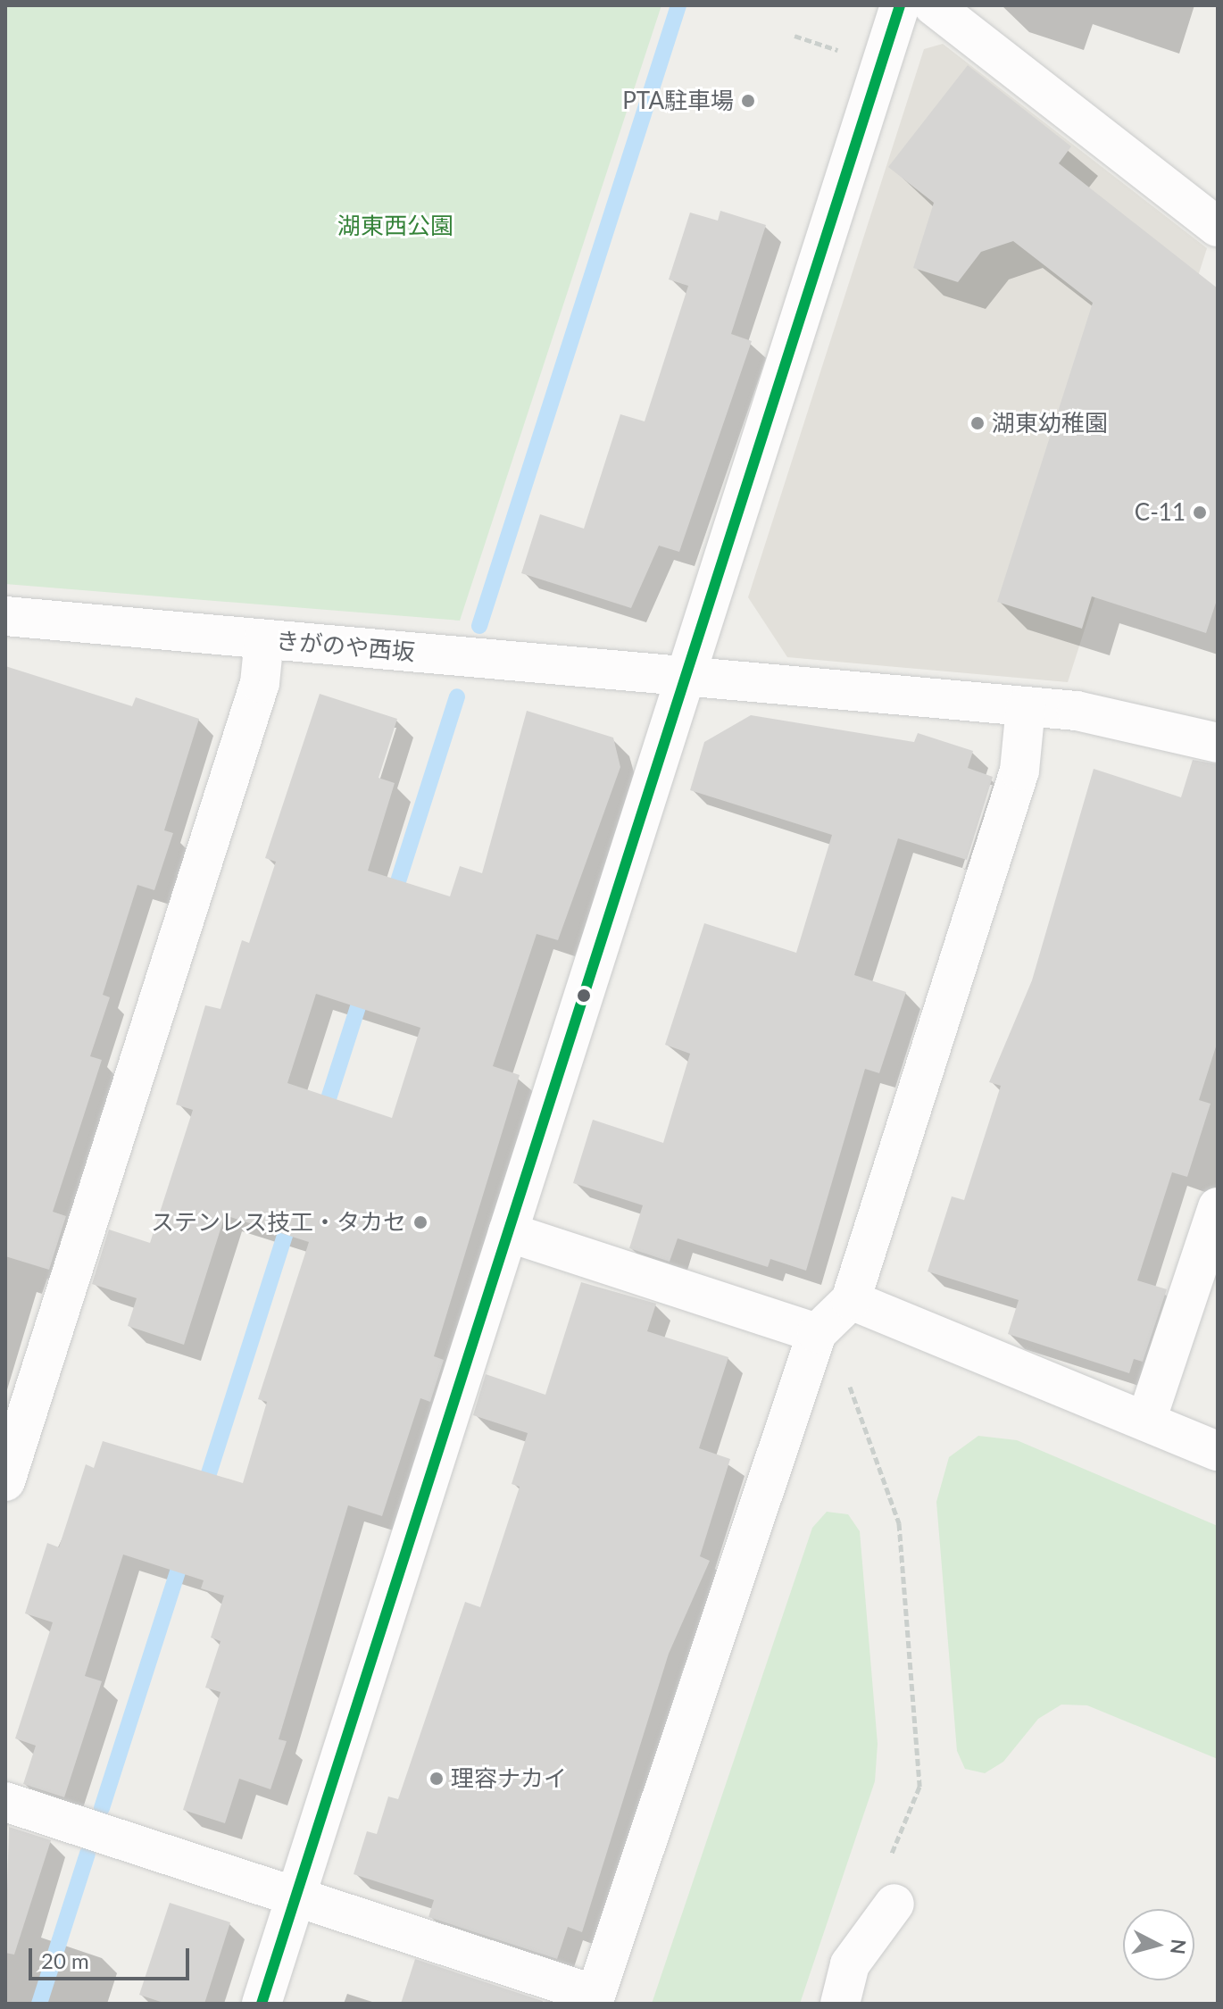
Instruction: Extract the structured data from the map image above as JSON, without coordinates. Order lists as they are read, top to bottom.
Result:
{
  "streets": {
    "street": ["きがのや西坂"]
  },
  "parks": ["湖東西公園"],
  "places": [
    "PTA駐車場",
    "湖東幼稚園",
    "C-11",
    "ステンレス技工・タカセ",
    "理容ナカイ"
  ],
  "scale_bar": "20 m",
  "north": "right"
}
